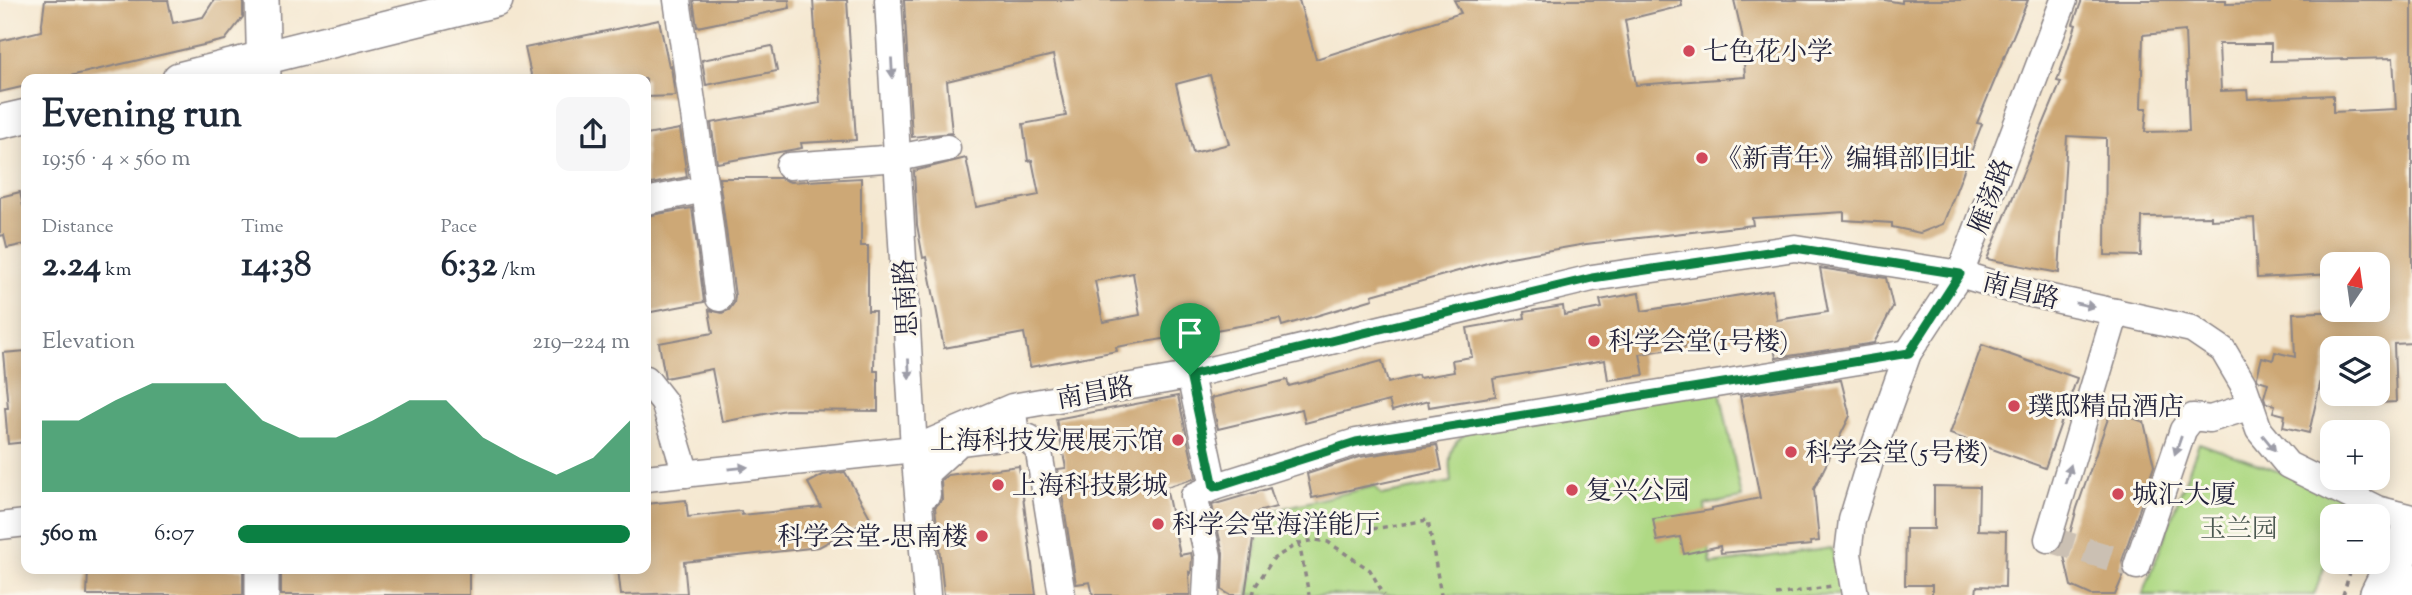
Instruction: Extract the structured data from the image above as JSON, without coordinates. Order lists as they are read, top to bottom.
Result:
{
  "streets": {
    "street": ["雁荡路", "南昌路", "思南路"]
  },
  "crossings": [
    ["雁荡路", "南昌路"],
    ["南昌路", "思南路"]
  ],
  "parks": ["玉兰园"],
  "places": [
    "七色花小学",
    "《新青年》编辑部旧址",
    "科学会堂(1号楼)",
    "璞邸精品酒店",
    "上海科技发展展示馆",
    "科学会堂(5号楼)",
    "上海科技影城",
    "复兴公园",
    "城汇大厦",
    "科学会堂海洋能厅",
    "科学会堂-思南楼"
  ],
  "north": "top",
  "page": {
    "heading": ["Evening run", "19:56 · 4 × 560 m"],
    "stats": [
      ["Distance", "2.24 km"],
      ["Time", "14:38"],
      ["Pace", "6:32 /km"]
    ],
    "map_buttons": ["+", "−"],
    "chart": ["Elevation", "219–224 m"],
    "list": [
      {
        "name": "560 m",
        "note": "6:07"
      }
    ]
  }
}
